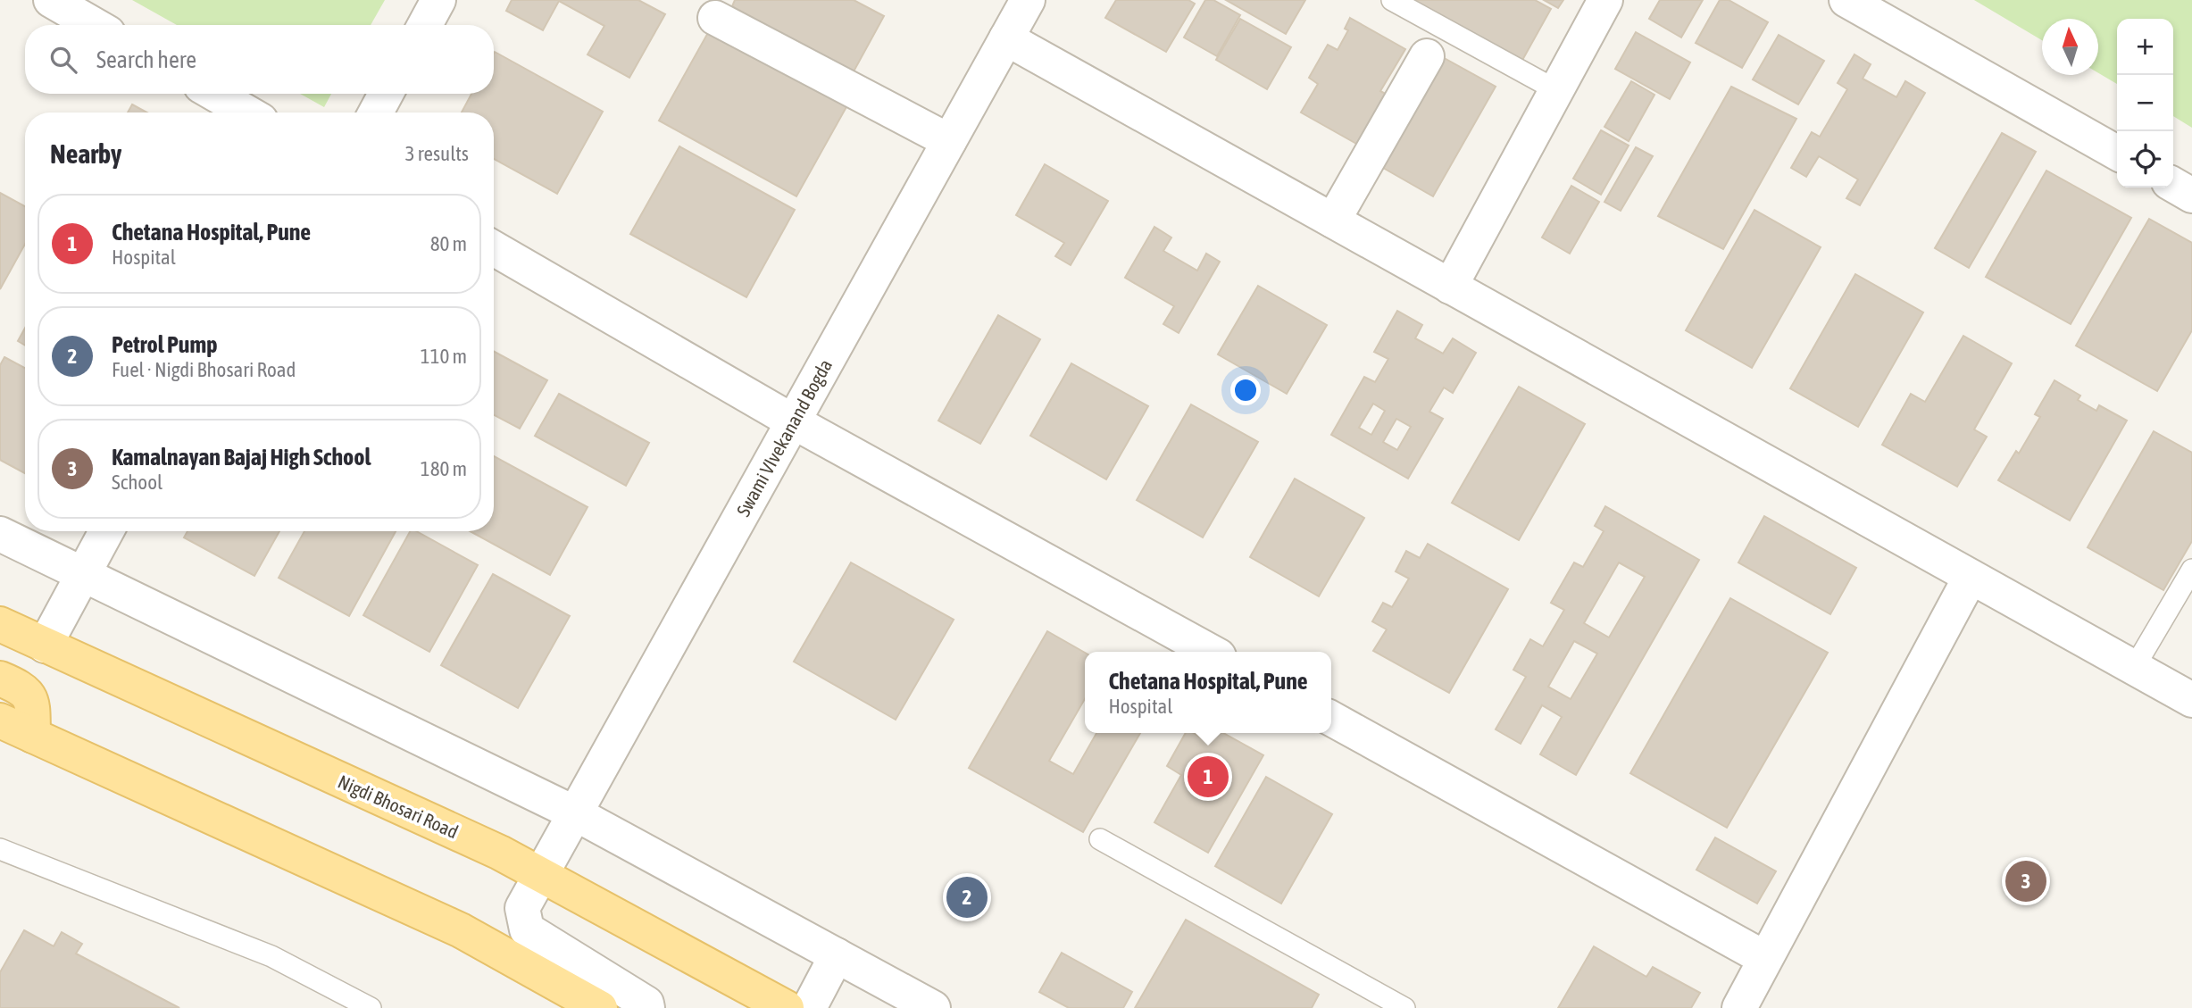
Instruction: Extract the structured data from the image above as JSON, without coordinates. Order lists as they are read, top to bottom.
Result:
{
  "streets": {
    "main road": ["Nigdi Bhosari Road"],
    "street": ["Swami VIvekanand Bogda"]
  },
  "crossings": [
    ["Swami VIvekanand Bogda", "Nigdi Bhosari Road"]
  ],
  "north": "top",
  "page": {
    "map_buttons": ["+", "−"],
    "search": "Search here",
    "heading": ["Nearby", "3 results"],
    "list": [
      {
        "mark": "1",
        "name": "Chetana Hospital, Pune",
        "note": "Hospital",
        "value": "80 m"
      },
      {
        "mark": "2",
        "name": "Petrol Pump",
        "note": "Fuel · Nigdi Bhosari Road",
        "value": "110 m"
      },
      {
        "mark": "3",
        "name": "Kamalnayan Bajaj High School",
        "note": "School",
        "value": "180 m"
      }
    ],
    "popup": ["Chetana Hospital, Pune", "Hospital"],
    "pins": ["1", "3", "2"]
  }
}
